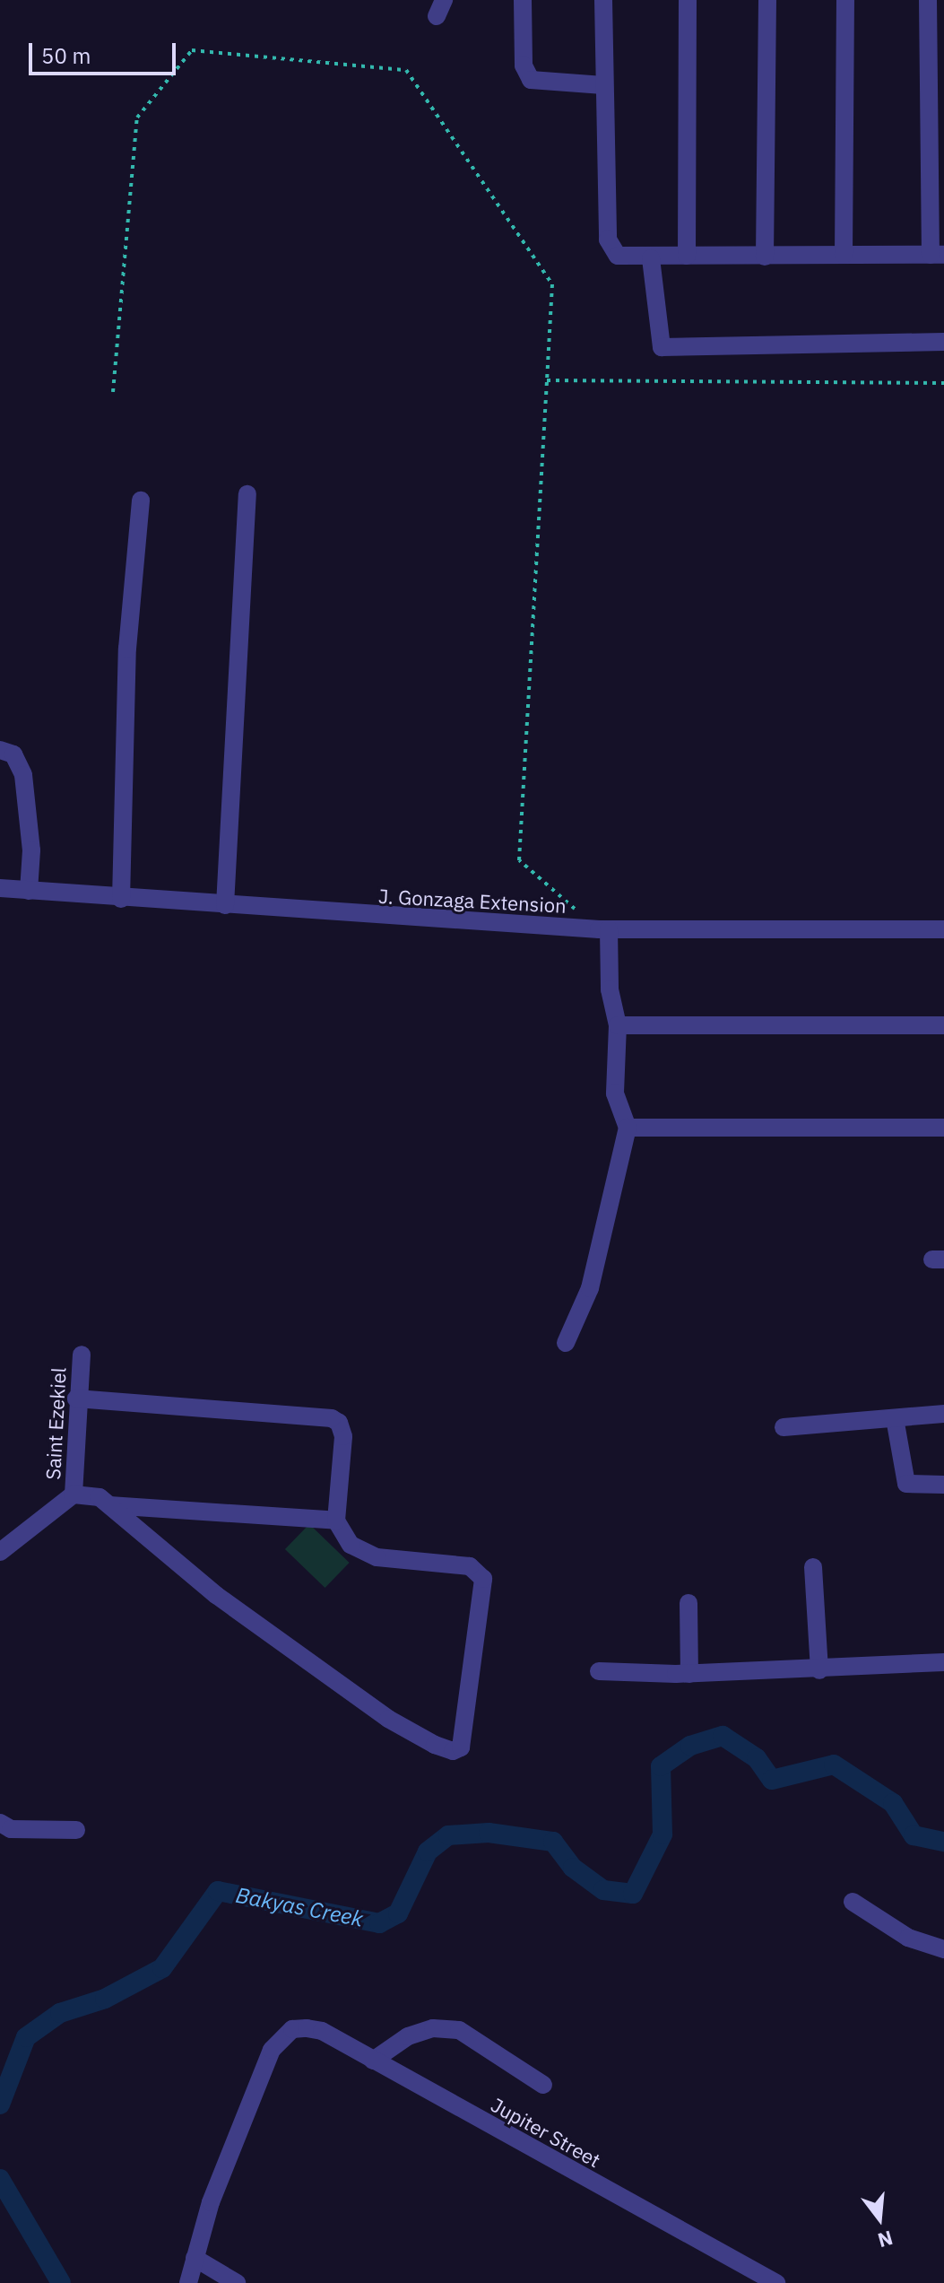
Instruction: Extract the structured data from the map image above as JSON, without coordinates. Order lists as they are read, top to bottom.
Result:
{
  "streets": {
    "street": ["J. Gonzaga Extension", "Saint Ezekiel", "Jupiter Street"]
  },
  "water": ["Bakyas Creek"],
  "scale_bar": "50 m",
  "north": "bottom"
}
